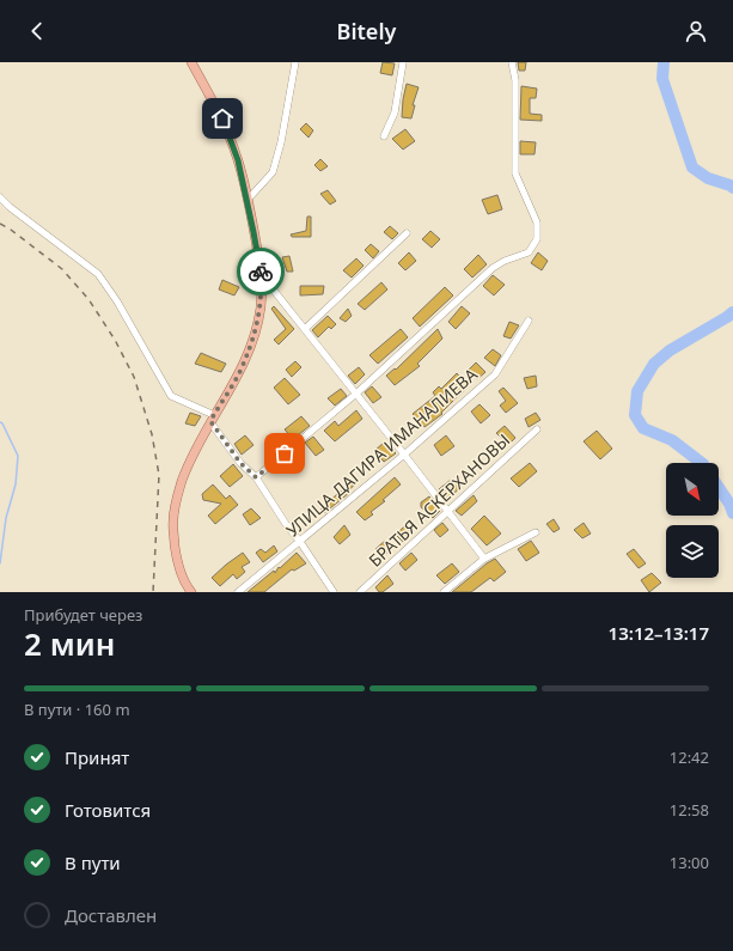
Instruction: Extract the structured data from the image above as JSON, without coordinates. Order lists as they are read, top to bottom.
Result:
{
  "streets": {
    "street": ["УЛИЦА ДАГИРА ИМАНАЛИЕВА", "БРАТЬЯ АСКЕРХАНОВЫ"]
  },
  "north": "bottom right",
  "page": {
    "header": "Bitely",
    "heading": ["2 мин", "Прибудет через", "13:12–13:17"],
    "bar": "В пути · 160 m",
    "list": [
      ["Принят", "12:42"],
      ["Готовится", "12:58"],
      ["В пути", "13:00"],
      "Доставлен"
    ]
  }
}
